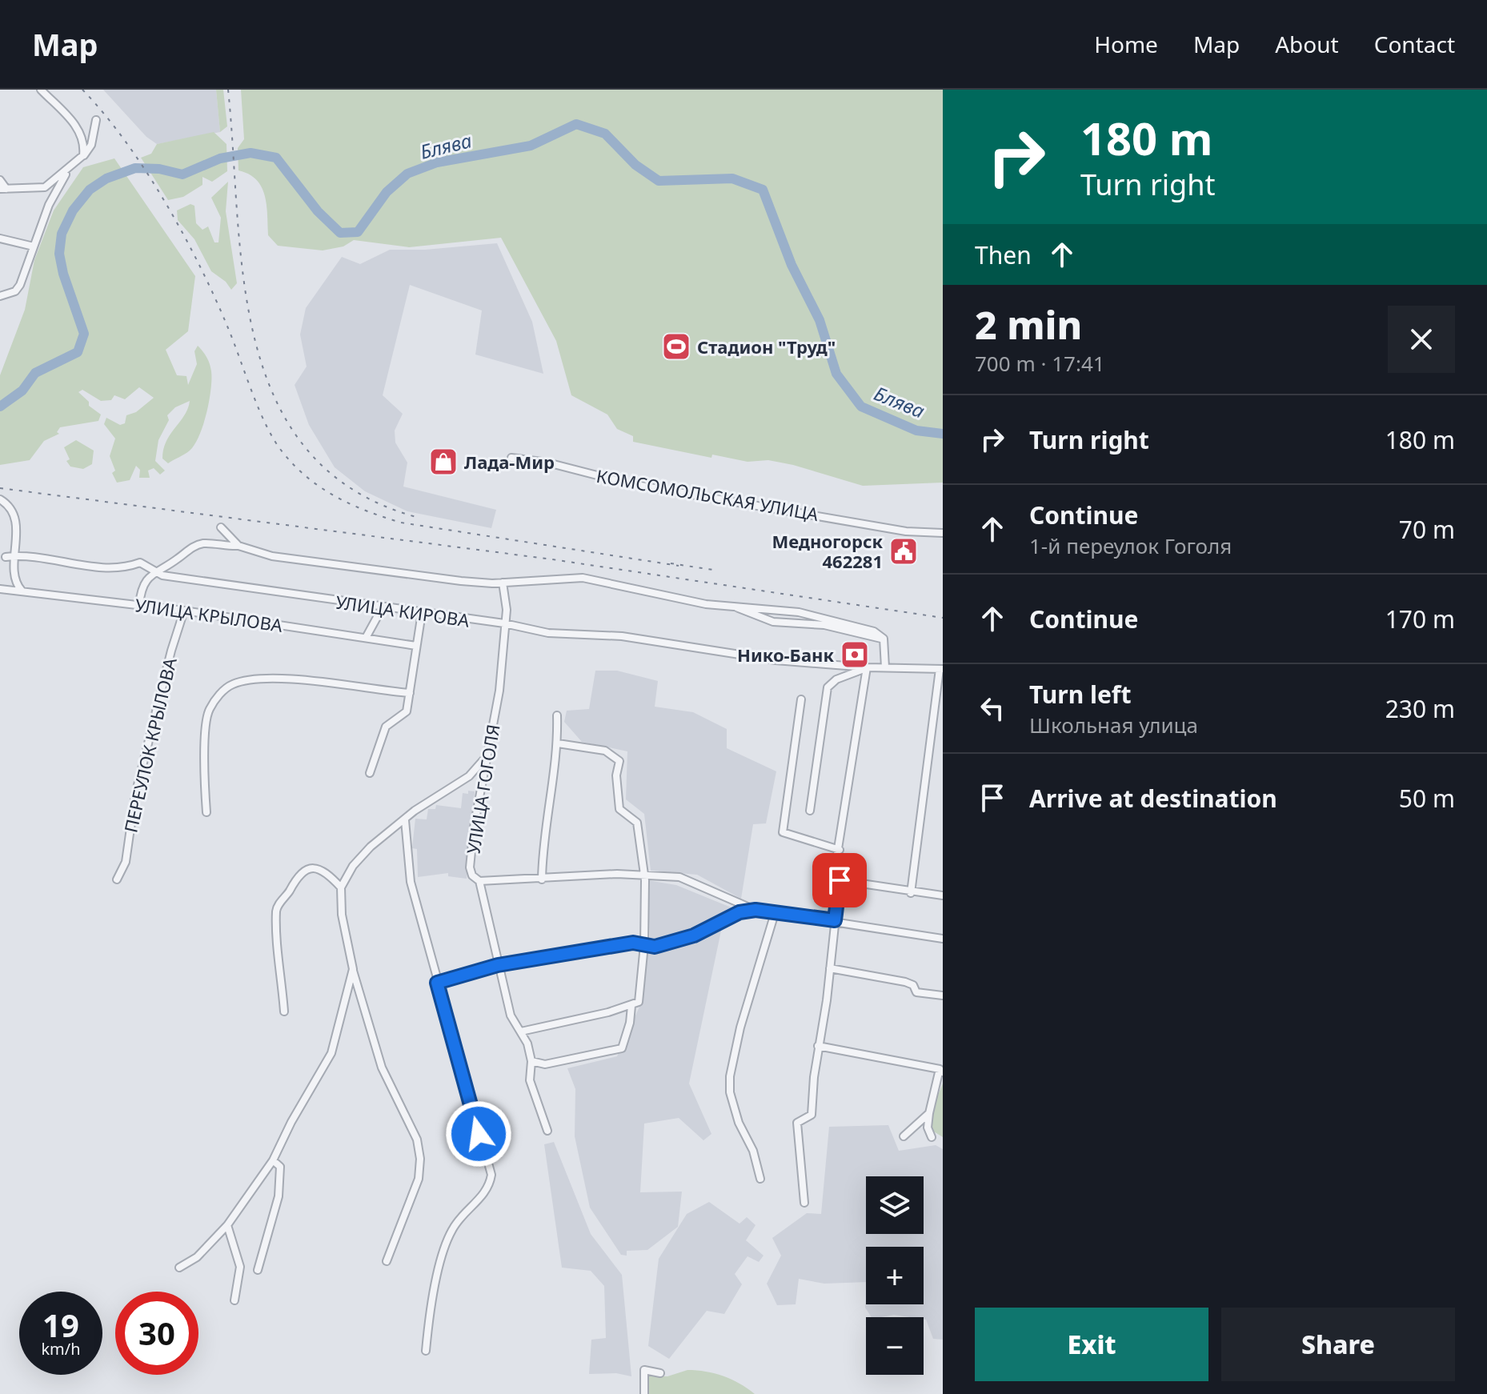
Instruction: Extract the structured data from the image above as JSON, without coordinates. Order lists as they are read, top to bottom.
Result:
{
  "streets": {
    "street": [
      "КОМСОМОЛЬСКАЯ УЛИЦА",
      "УЛИЦА КИРОВА",
      "УЛИЦА КРЫЛОВА",
      "ПЕРЕУЛОК КРЫЛОВА",
      "УЛИЦА ГОГОЛЯ"
    ]
  },
  "crossings": [
    ["УЛИЦА КИРОВА", "УЛИЦА ГОГОЛЯ"],
    ["УЛИЦА КРЫЛОВА", "ПЕРЕУЛОК КРЫЛОВА"]
  ],
  "water": ["Блява"],
  "places": {
    "sports": ["Стадион \"Труд\""],
    "shop": ["Лада-Мир"],
    "public building": ["Медногорск 462281"],
    "bank": ["Нико-Банк"]
  },
  "page": {
    "header": "Map",
    "nav": [
      "Home",
      "Map",
      "About",
      "Contact"
    ],
    "turn": ["180 m", "Turn right"],
    "then": "Then",
    "heading": ["2 min", "700 m · 17:41"],
    "list": [
      {
        "name": "Turn right",
        "value": "180 m"
      },
      {
        "name": "Continue",
        "note": "1-й переулок Гоголя",
        "value": "70 m"
      },
      {
        "name": "Continue",
        "value": "170 m"
      },
      {
        "name": "Turn left",
        "note": "Школьная улица",
        "value": "230 m"
      },
      {
        "name": "Arrive at destination",
        "value": "50 m"
      }
    ],
    "map_buttons": ["+", "−"],
    "speed": "19 km/h",
    "limit": "30",
    "buttons": ["Exit", "Share"]
  }
}
